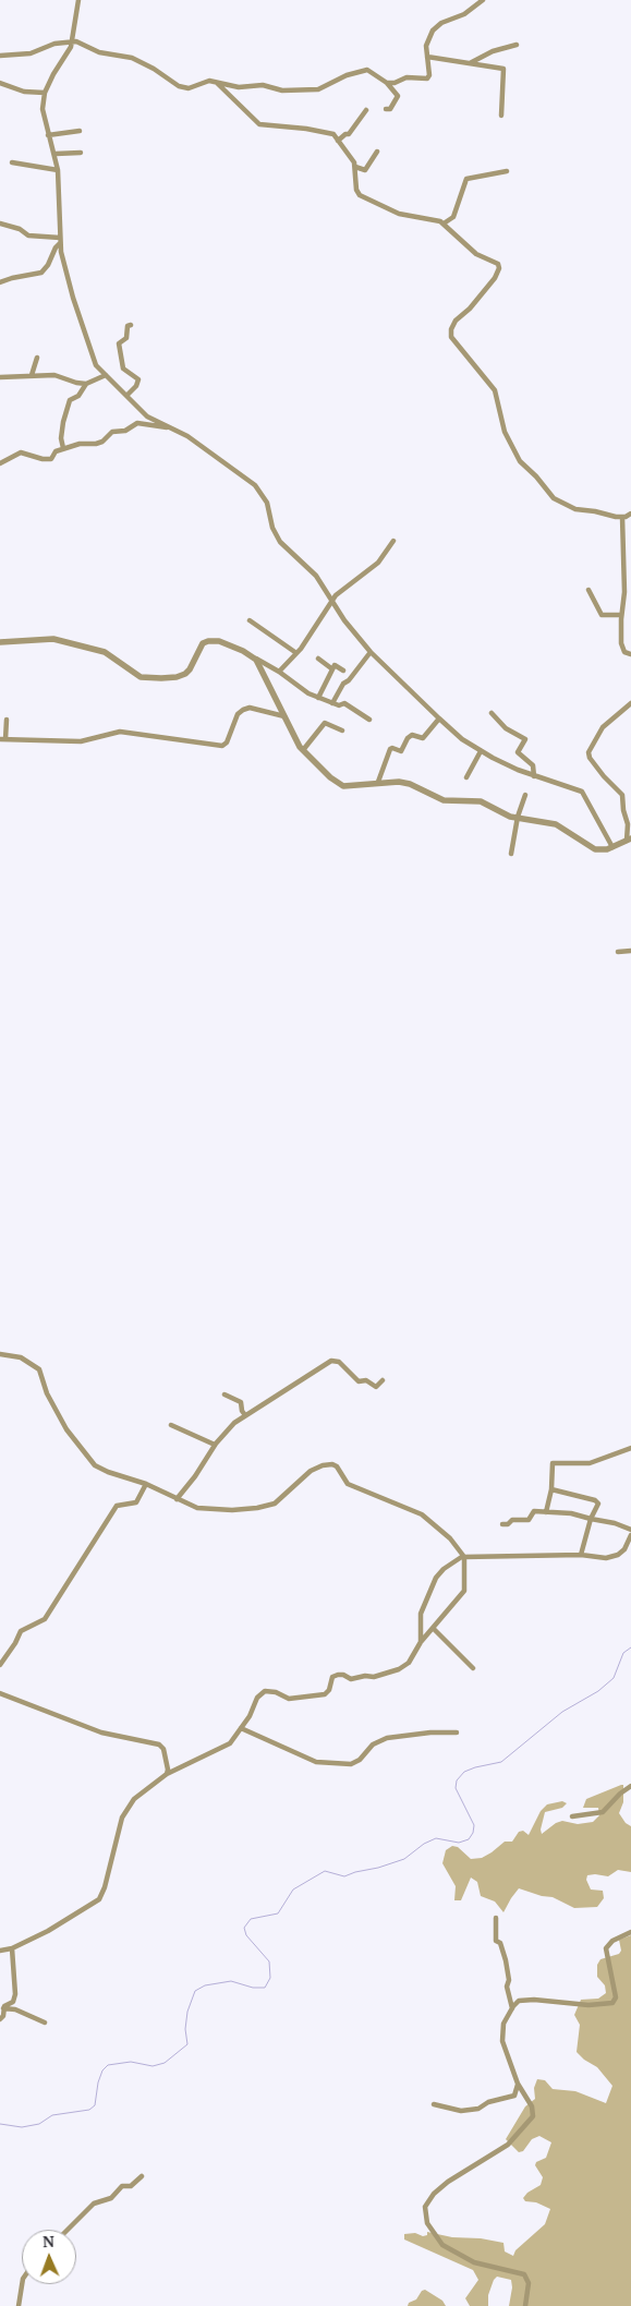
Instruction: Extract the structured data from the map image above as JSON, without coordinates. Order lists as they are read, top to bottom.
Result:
{
  "north": "top"
}
